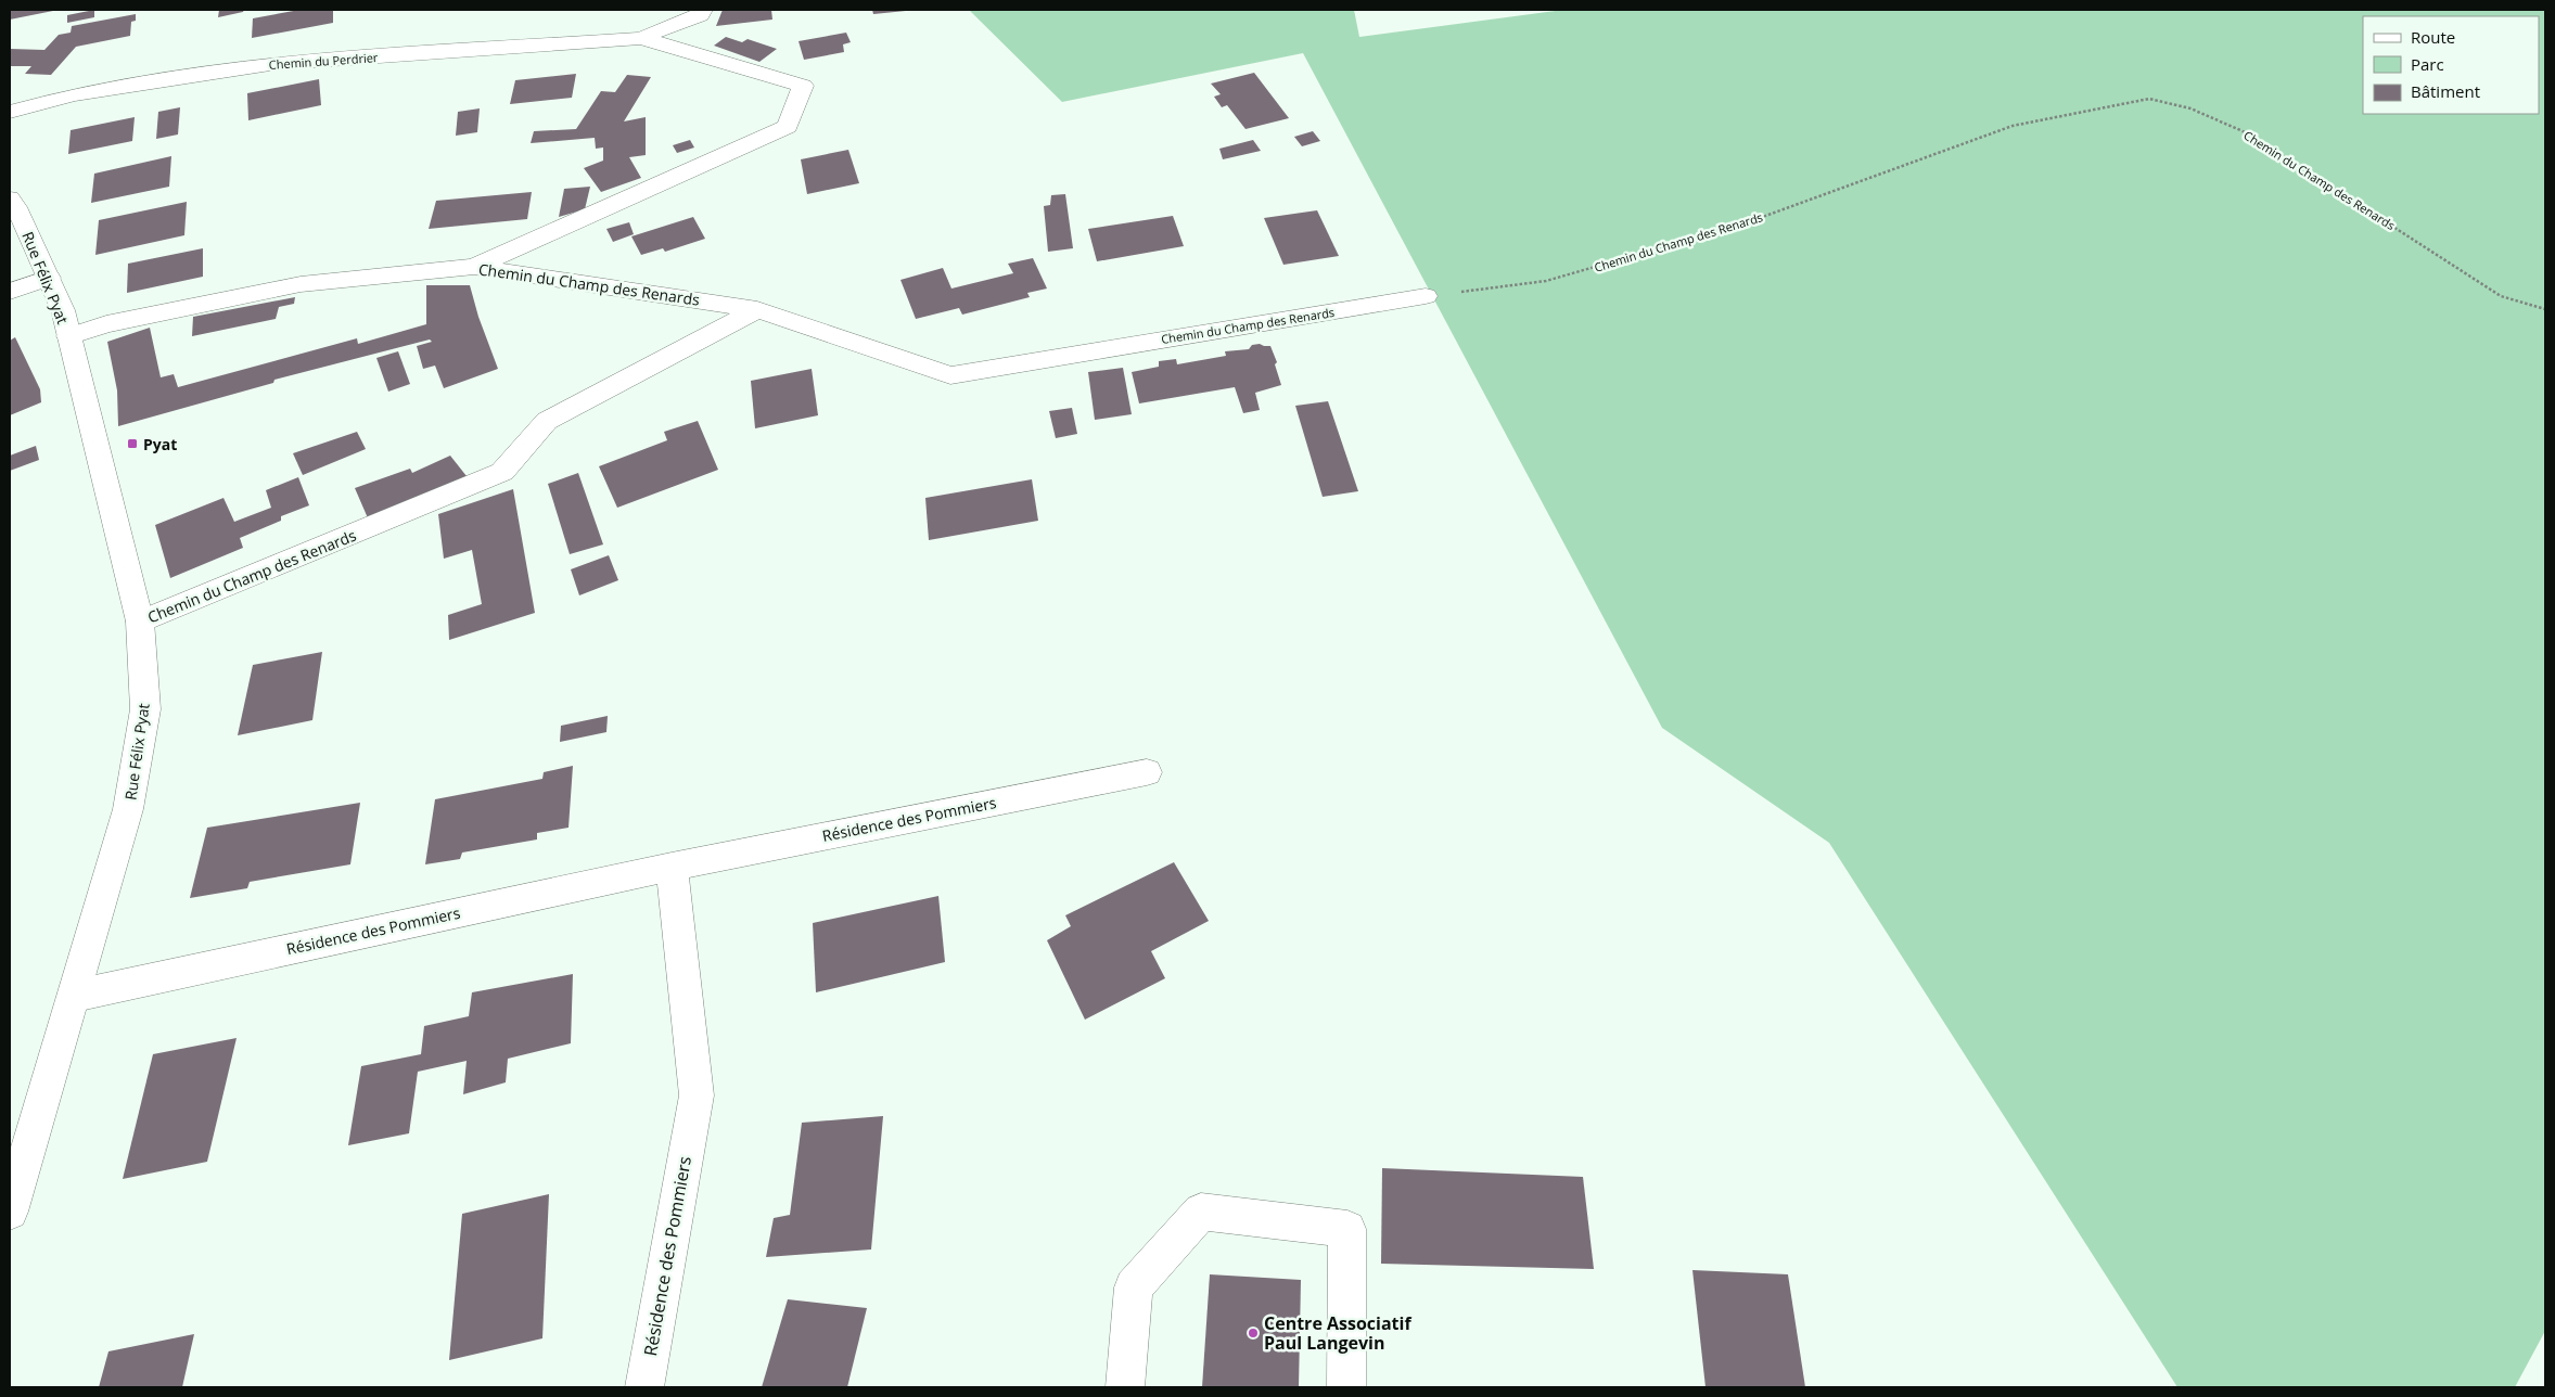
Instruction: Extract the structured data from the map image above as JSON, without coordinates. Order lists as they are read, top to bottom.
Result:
{
  "streets": {
    "street": [
      "Chemin du Perdrier",
      "Chemin du Champ des Renards",
      "Rue Félix Pyat",
      "Résidence des Pommiers"
    ]
  },
  "crossings": [
    ["Chemin du Perdrier", "Chemin du Champ des Renards"],
    ["Chemin du Champ des Renards", "Rue Félix Pyat"],
    ["Rue Félix Pyat", "Résidence des Pommiers"]
  ],
  "places": {
    "transit": ["Pyat"],
    "other": ["Centre Associatif Paul Langevin"]
  },
  "legend": ["Route", "Parc", "Bâtiment"]
}
